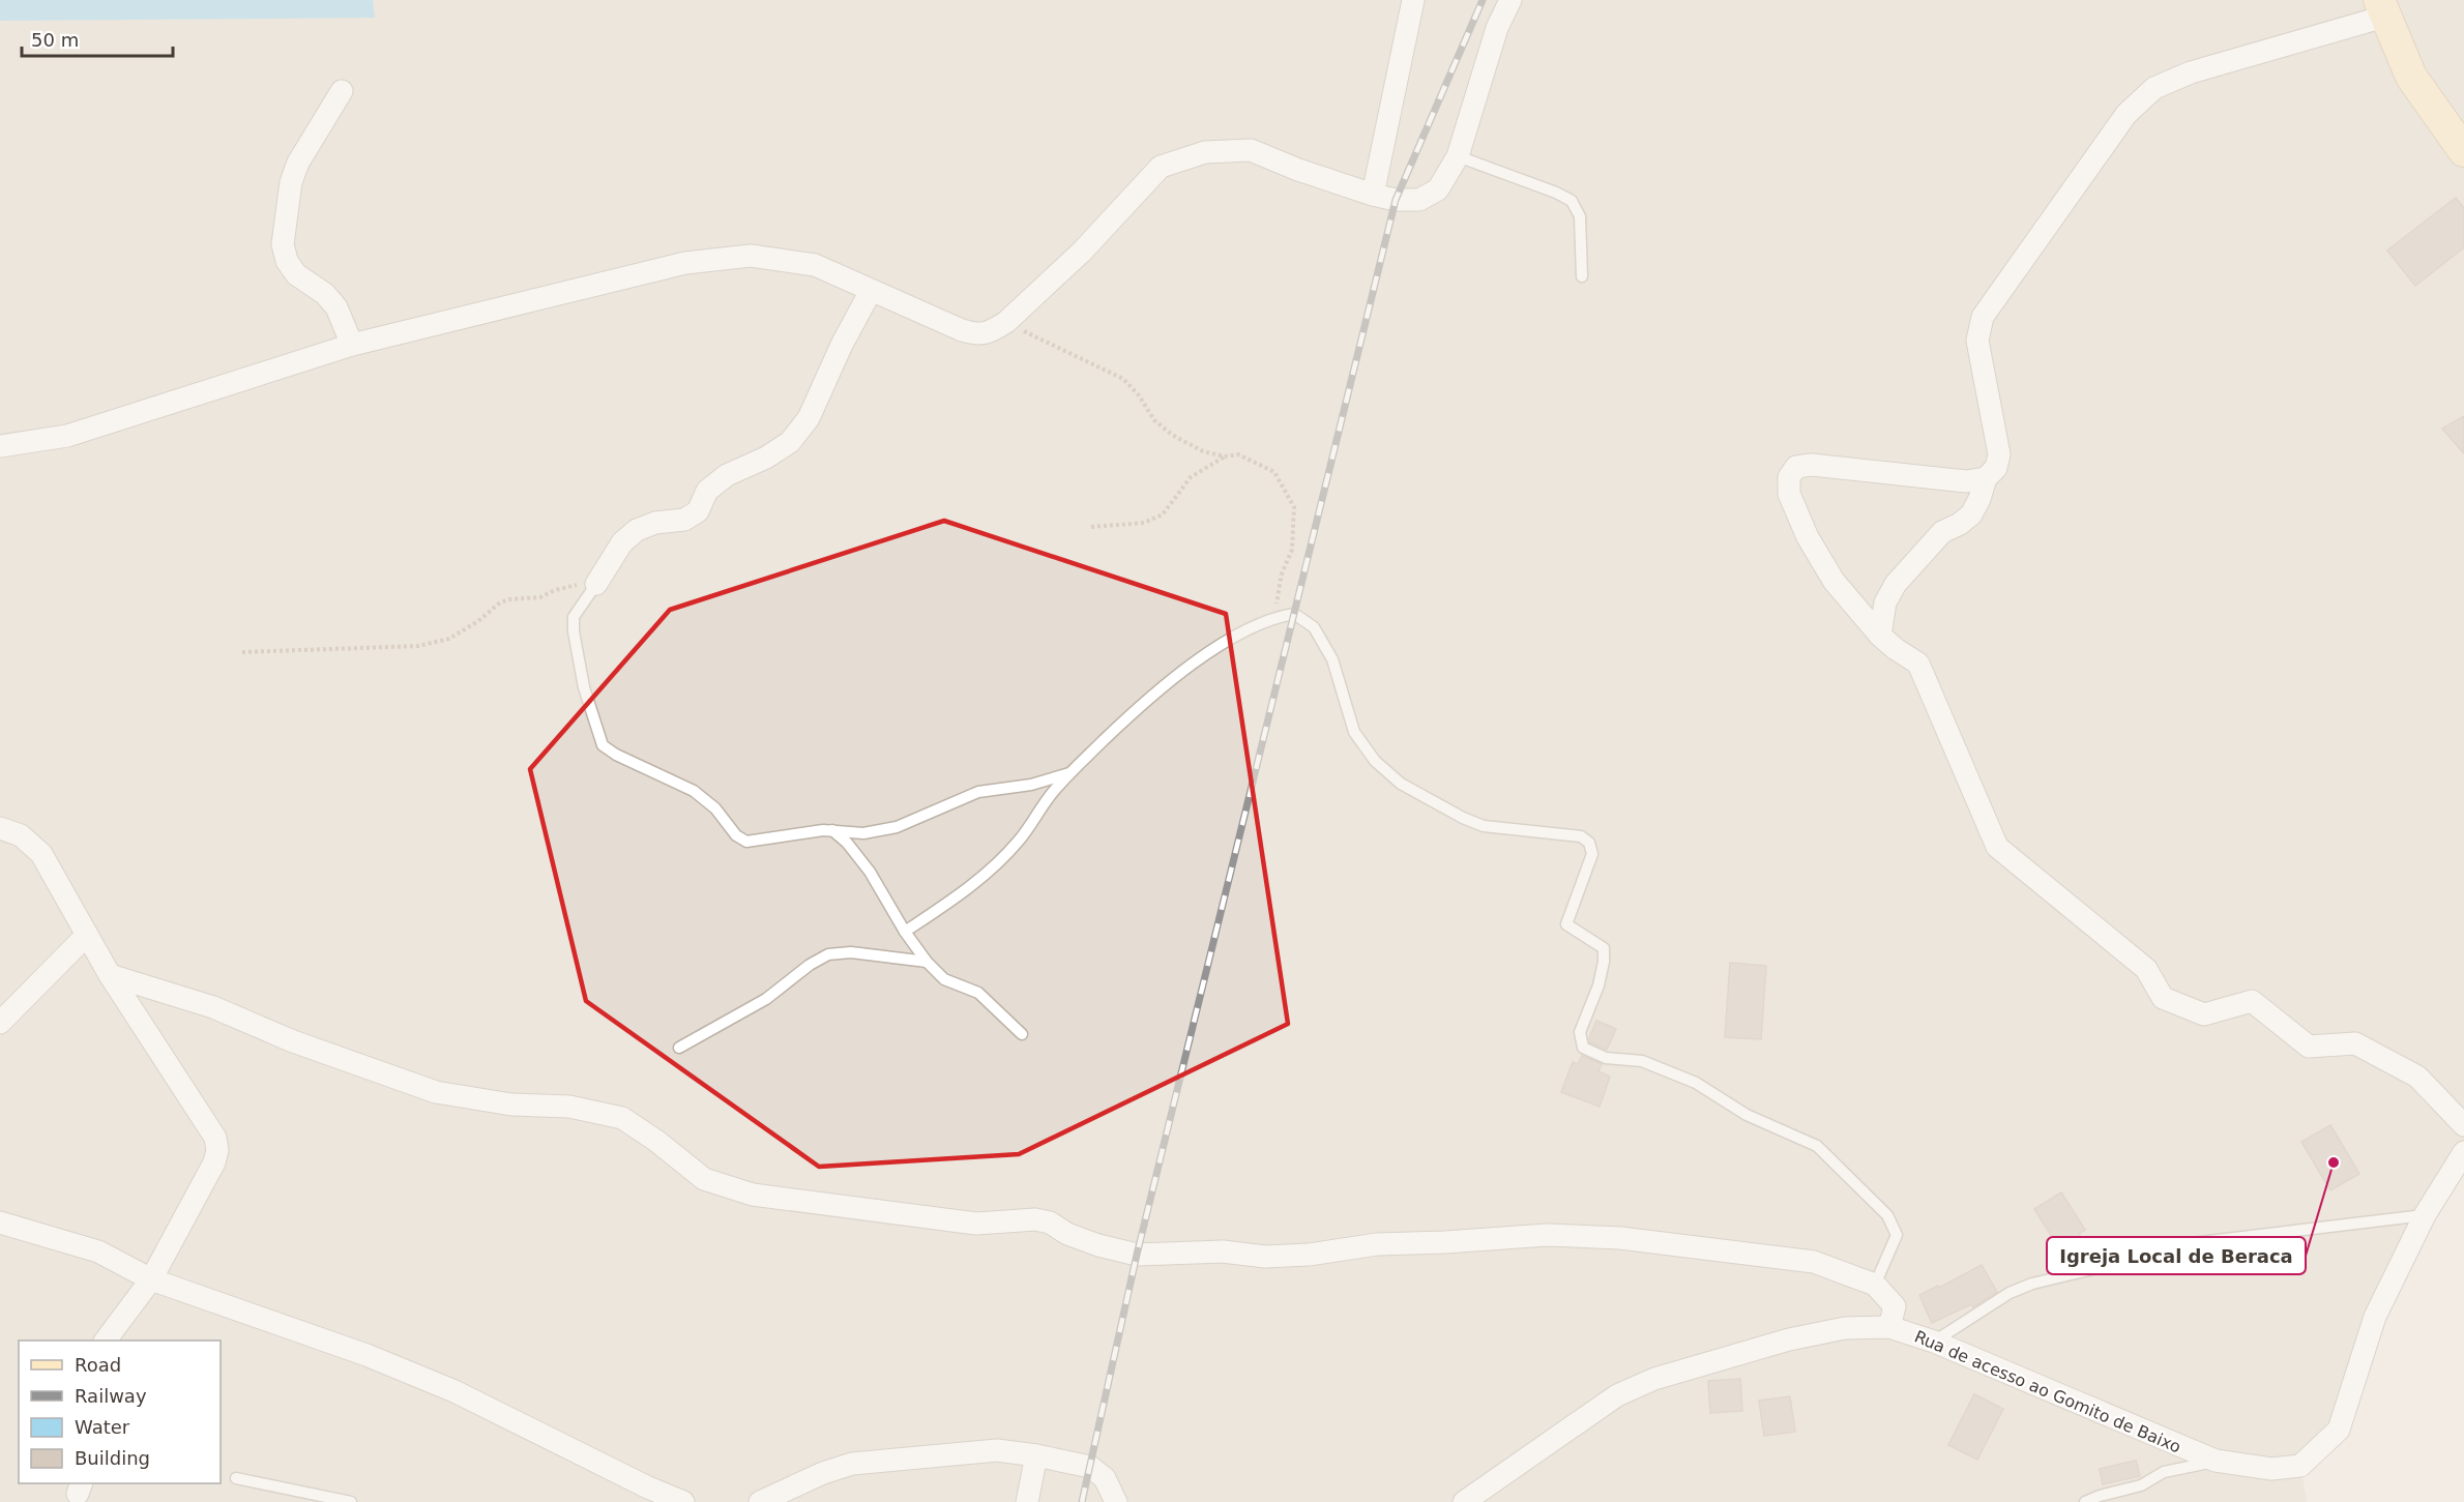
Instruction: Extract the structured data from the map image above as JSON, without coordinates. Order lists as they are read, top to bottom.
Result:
{
  "streets": {
    "street": ["Rua de acesso ao Gomito de Baixo"]
  },
  "places": ["Igreja Local de Beraca"],
  "legend": [
    "Road",
    "Railway",
    "Water",
    "Building"
  ],
  "scale_bar": "50 m"
}
